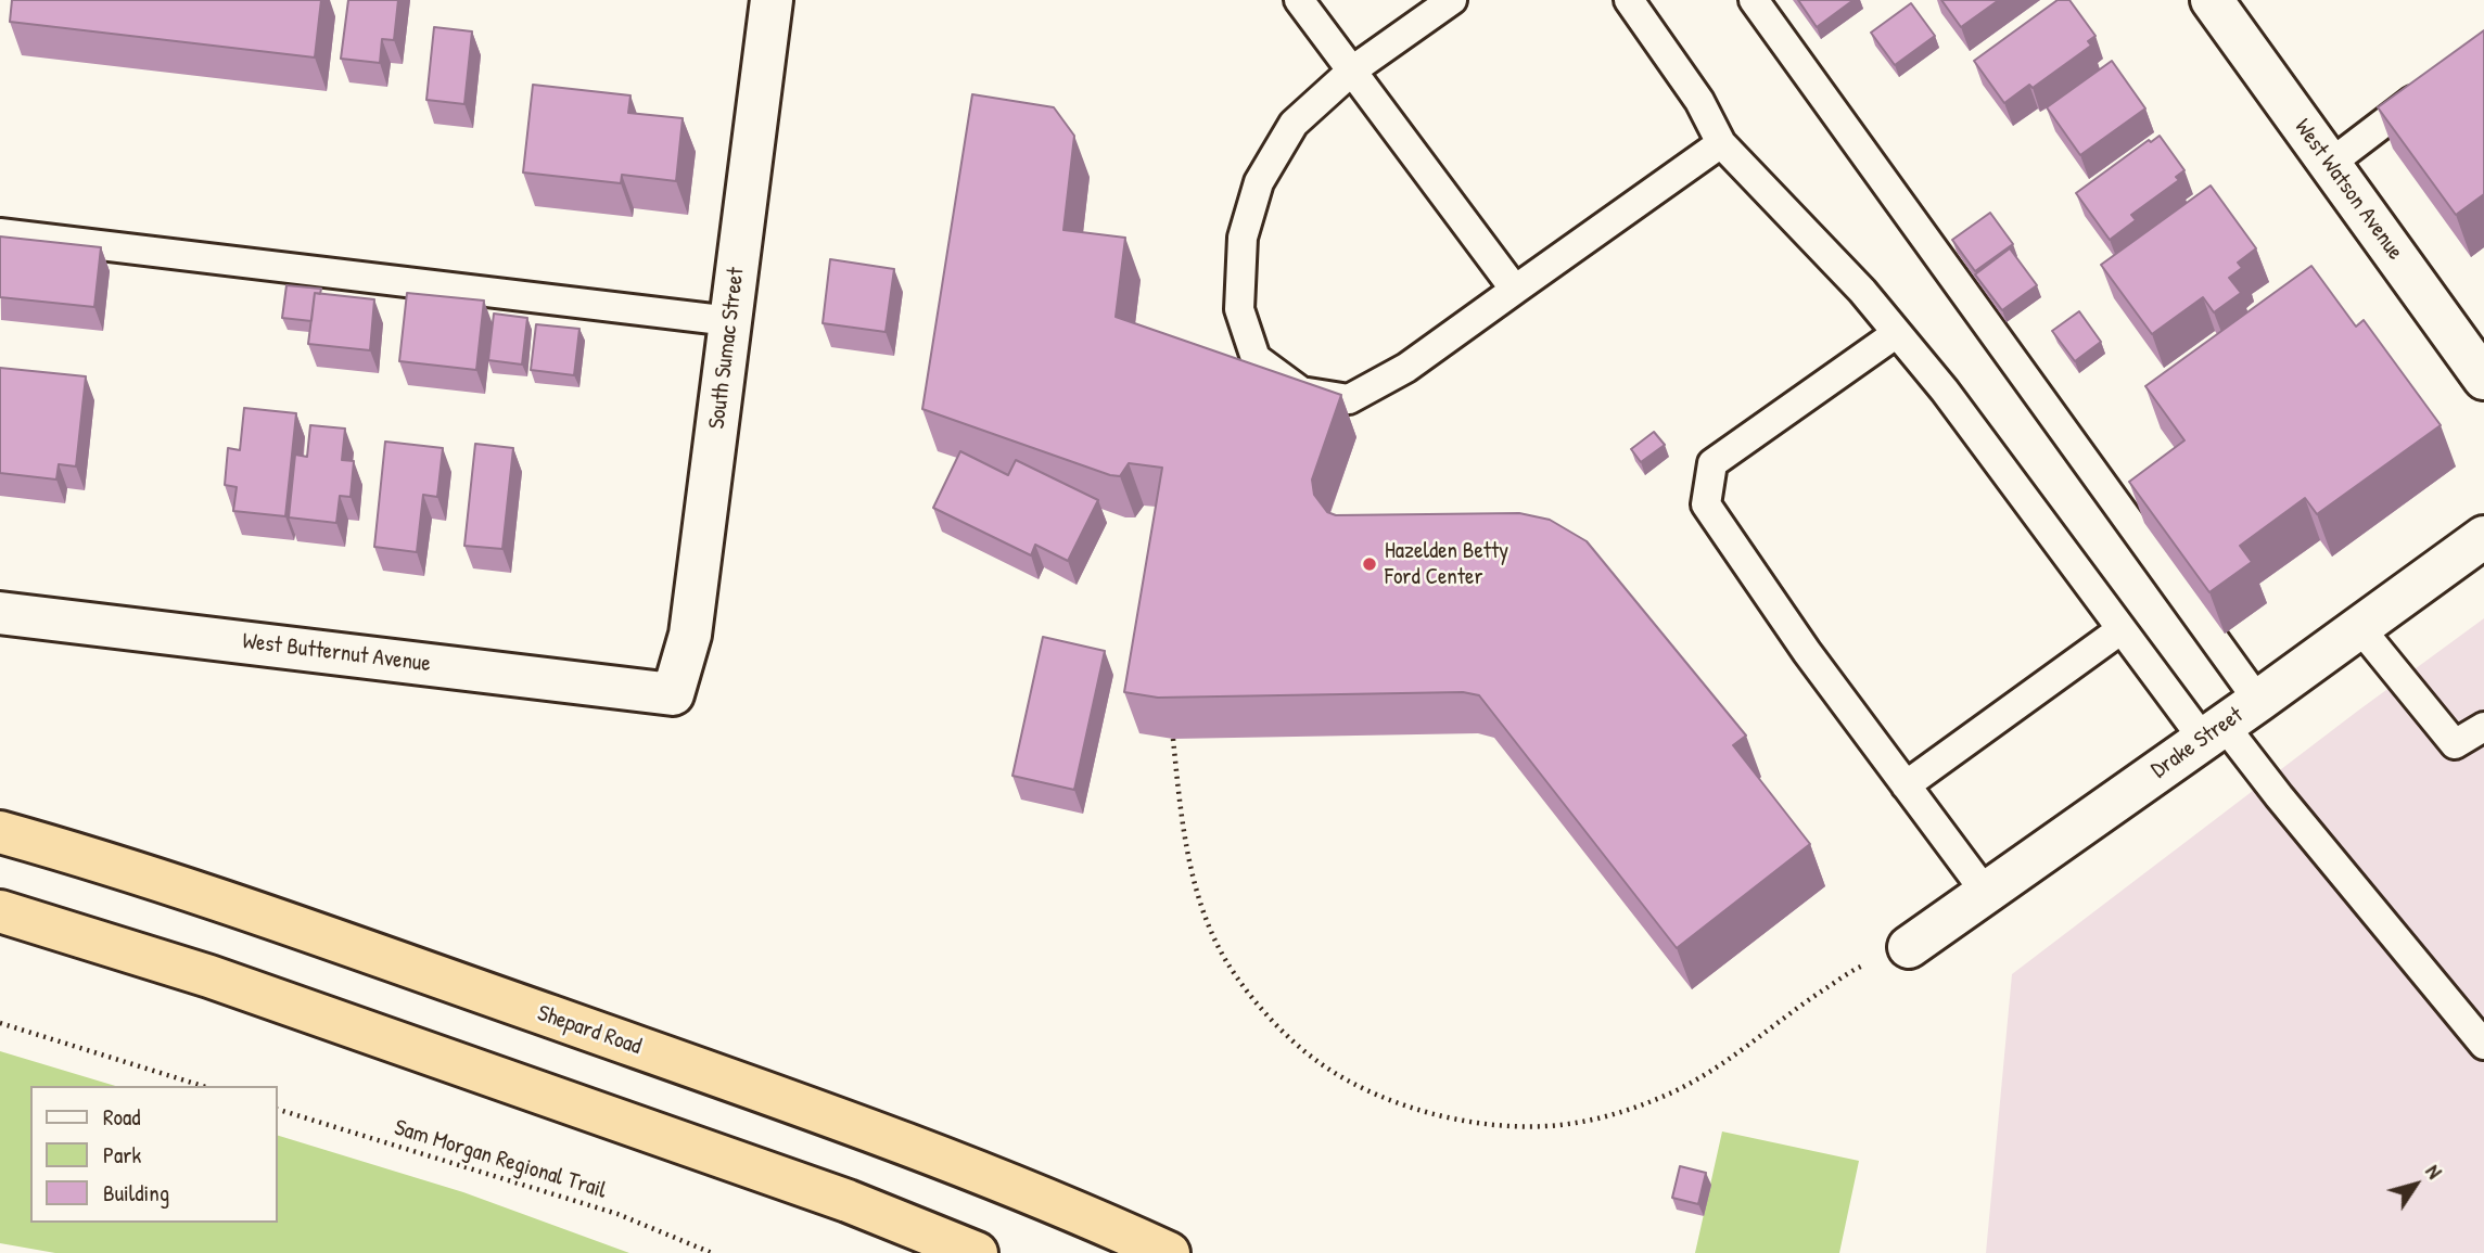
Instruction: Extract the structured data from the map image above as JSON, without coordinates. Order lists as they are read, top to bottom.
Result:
{
  "streets": {
    "highway": ["Shepard Road"],
    "street": [
      "West Watson Avenue",
      "South Sumac Street",
      "West Butternut Avenue",
      "Drake Street"
    ],
    "path": ["Sam Morgan Regional Trail"]
  },
  "crossings": [
    ["South Sumac Street", "West Butternut Avenue"]
  ],
  "places": ["Hazelden Betty Ford Center"],
  "legend": ["Road", "Park", "Building"],
  "north": "top right"
}
